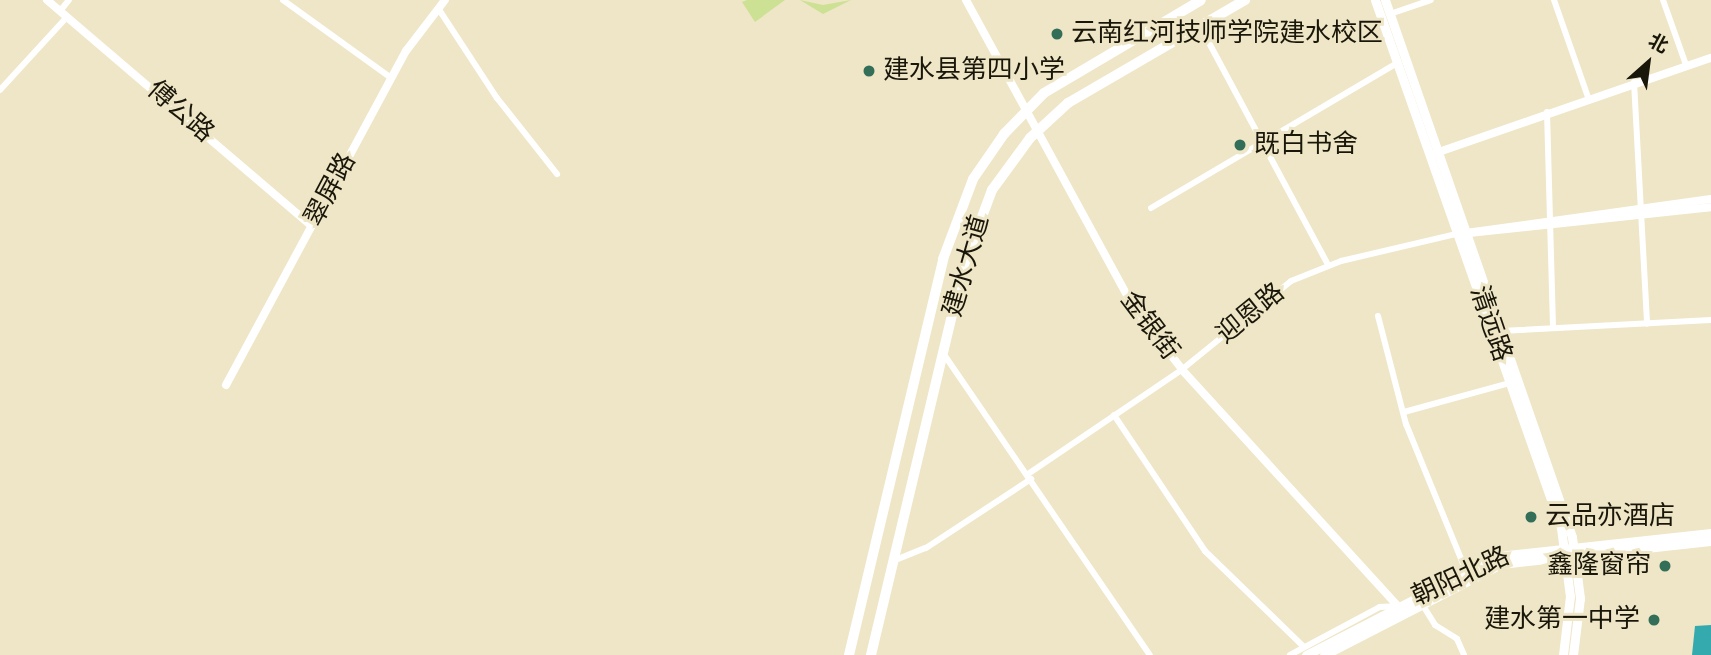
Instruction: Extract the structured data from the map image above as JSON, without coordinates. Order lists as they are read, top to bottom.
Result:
{
  "streets": {
    "main road": ["建水大道", "清远路", "朝阳北路"],
    "street": [
      "傅公路",
      "翠屏路",
      "迎恩路",
      "金银街"
    ]
  },
  "crossings": [
    ["傅公路", "翠屏路"],
    ["建水大道", "迎恩路"],
    ["建水大道", "金银街"],
    ["迎恩路", "清远路"],
    ["迎恩路", "金银街"],
    ["清远路", "朝阳北路"],
    ["金银街", "朝阳北路"]
  ],
  "places": [
    "云南红河技师学院建水校区",
    "建水县第四小学",
    "既白书舍",
    "云品亦酒店",
    "鑫隆窗帘",
    "建水第一中学"
  ],
  "north": "top right"
}
